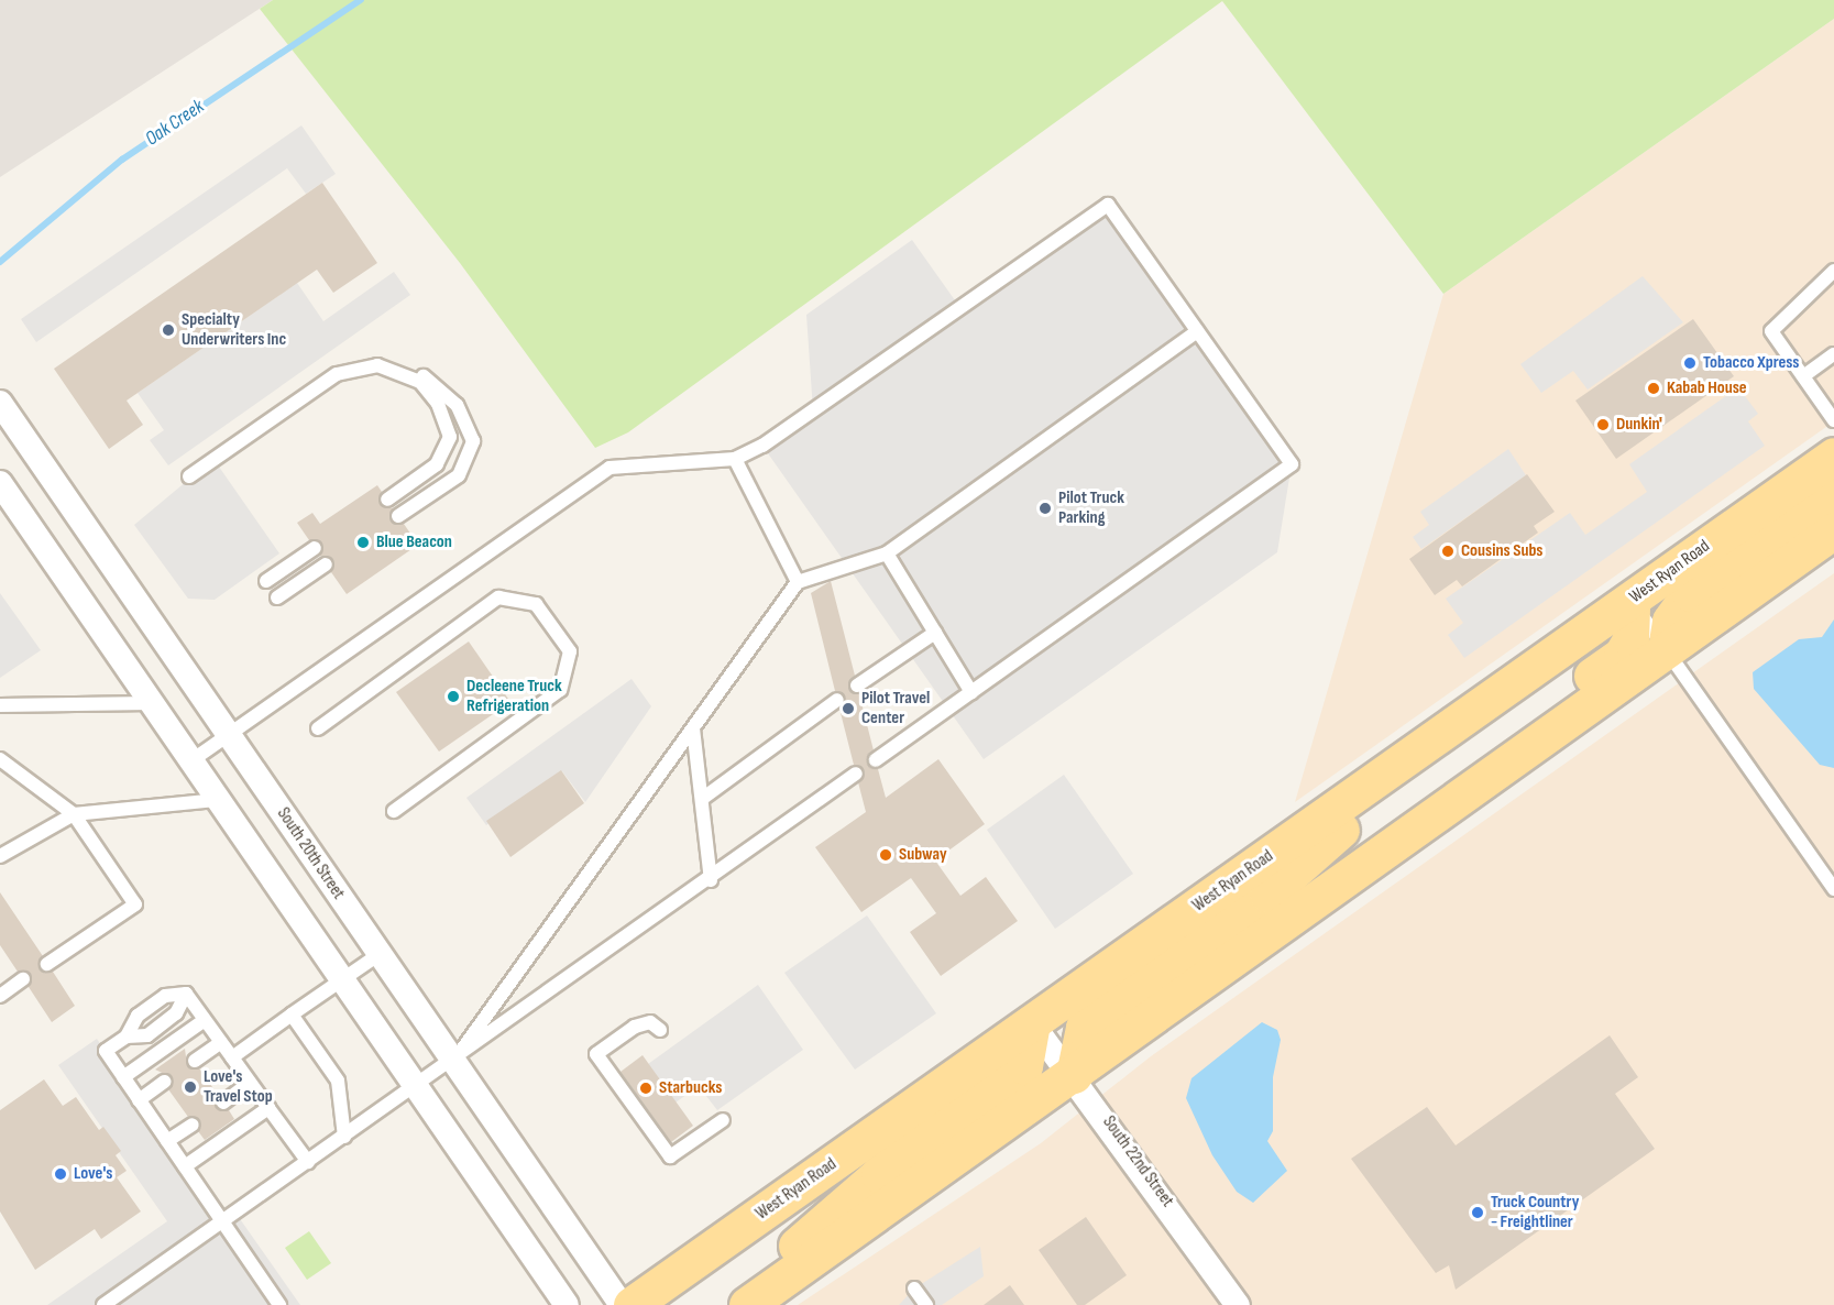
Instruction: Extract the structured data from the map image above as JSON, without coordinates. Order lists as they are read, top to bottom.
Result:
{
  "streets": {
    "main road": ["West Ryan Road"],
    "street": ["South 20th Street", "South 22nd Street"]
  },
  "crossings": [
    ["West Ryan Road", "South 22nd Street"]
  ],
  "water": ["Oak Creek"],
  "places": [
    "Specialty Underwriters Inc",
    "Tobacco Xpress",
    "Kabab House",
    "Dunkin'",
    "Pilot Truck Parking",
    "Blue Beacon",
    "Cousins Subs",
    "Decleene Truck Refrigeration",
    "Pilot Travel Center",
    "Subway",
    "Love's Travel Stop",
    "Starbucks",
    "Love's",
    "Truck Country - Freightliner"
  ]
}
